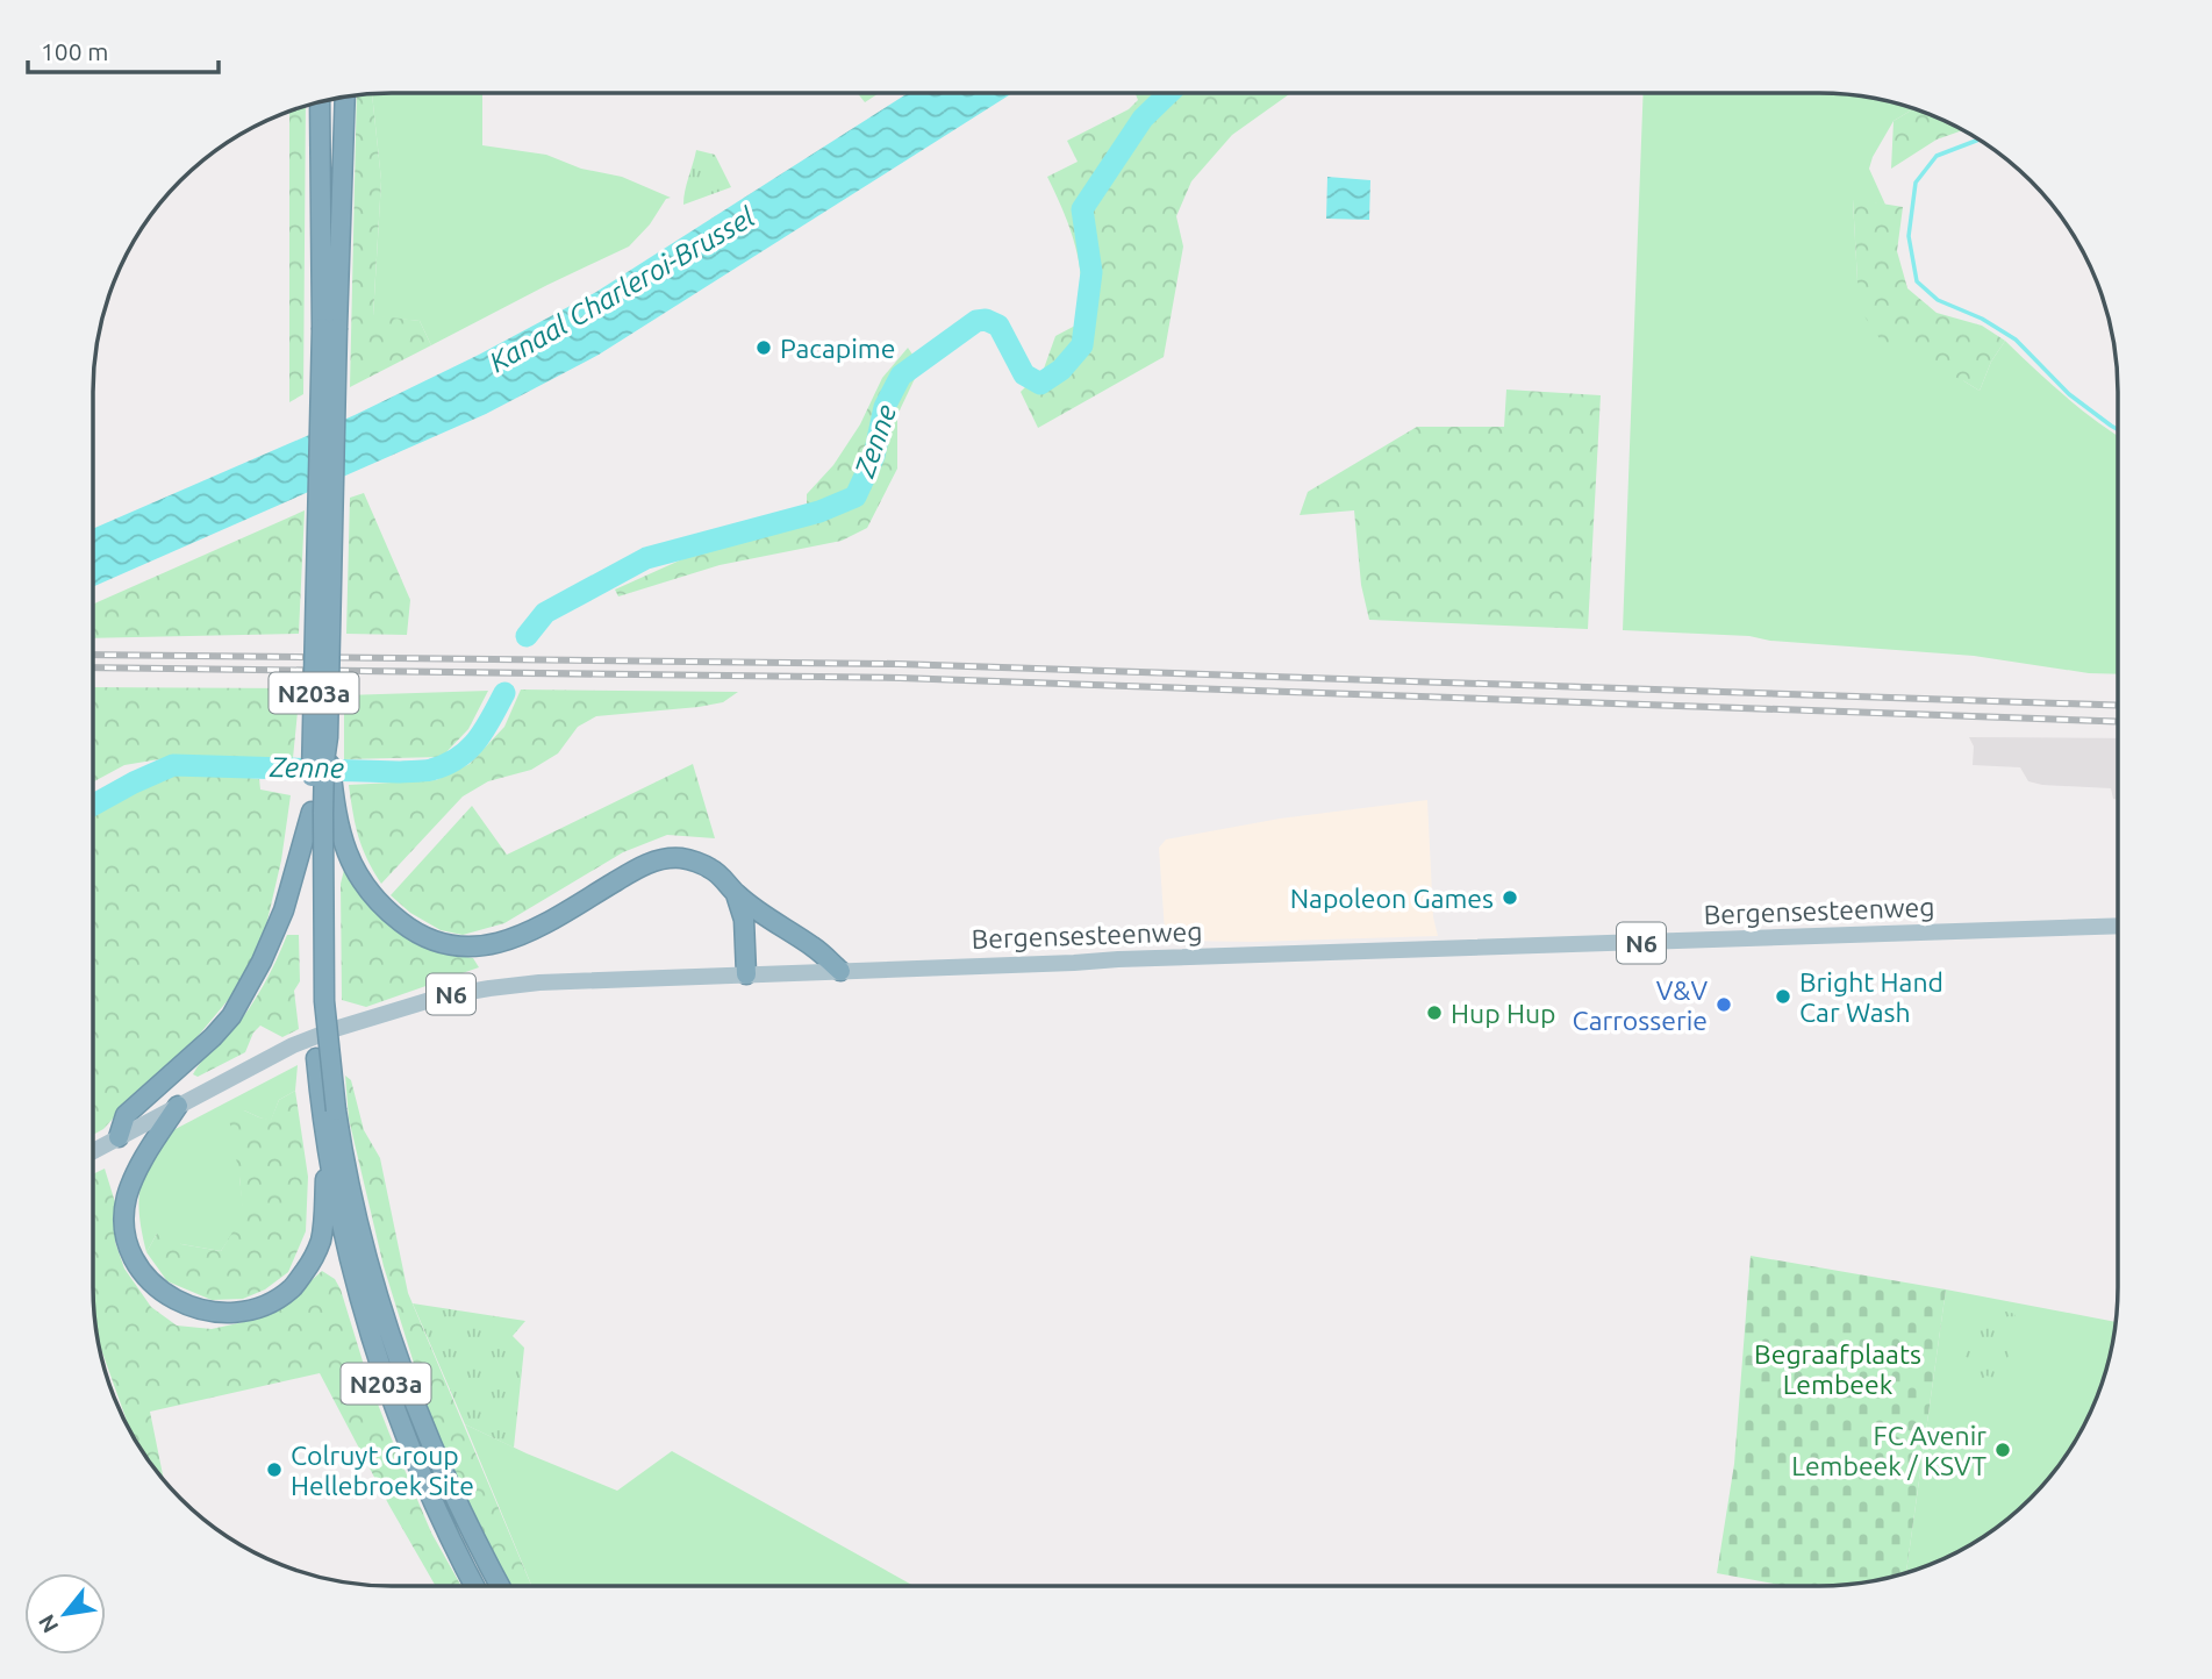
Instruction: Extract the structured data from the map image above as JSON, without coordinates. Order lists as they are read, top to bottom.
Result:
{
  "streets": {
    "highway": ["N203a"],
    "main road": ["Bergensesteenweg", "N6"]
  },
  "water": ["Kanaal Charleroi-Brussel", "Zenne"],
  "parks": ["Begraafplaats Lembeek"],
  "places": [
    "Pacapime",
    "Napoleon Games",
    "Bright Hand Car Wash",
    "V&V Carrosserie",
    "Hup Hup",
    "FC Avenir Lembeek / KSVT",
    "Colruyt Group Hellebroek Site"
  ],
  "scale_bar": "100 m",
  "north": "bottom left"
}
